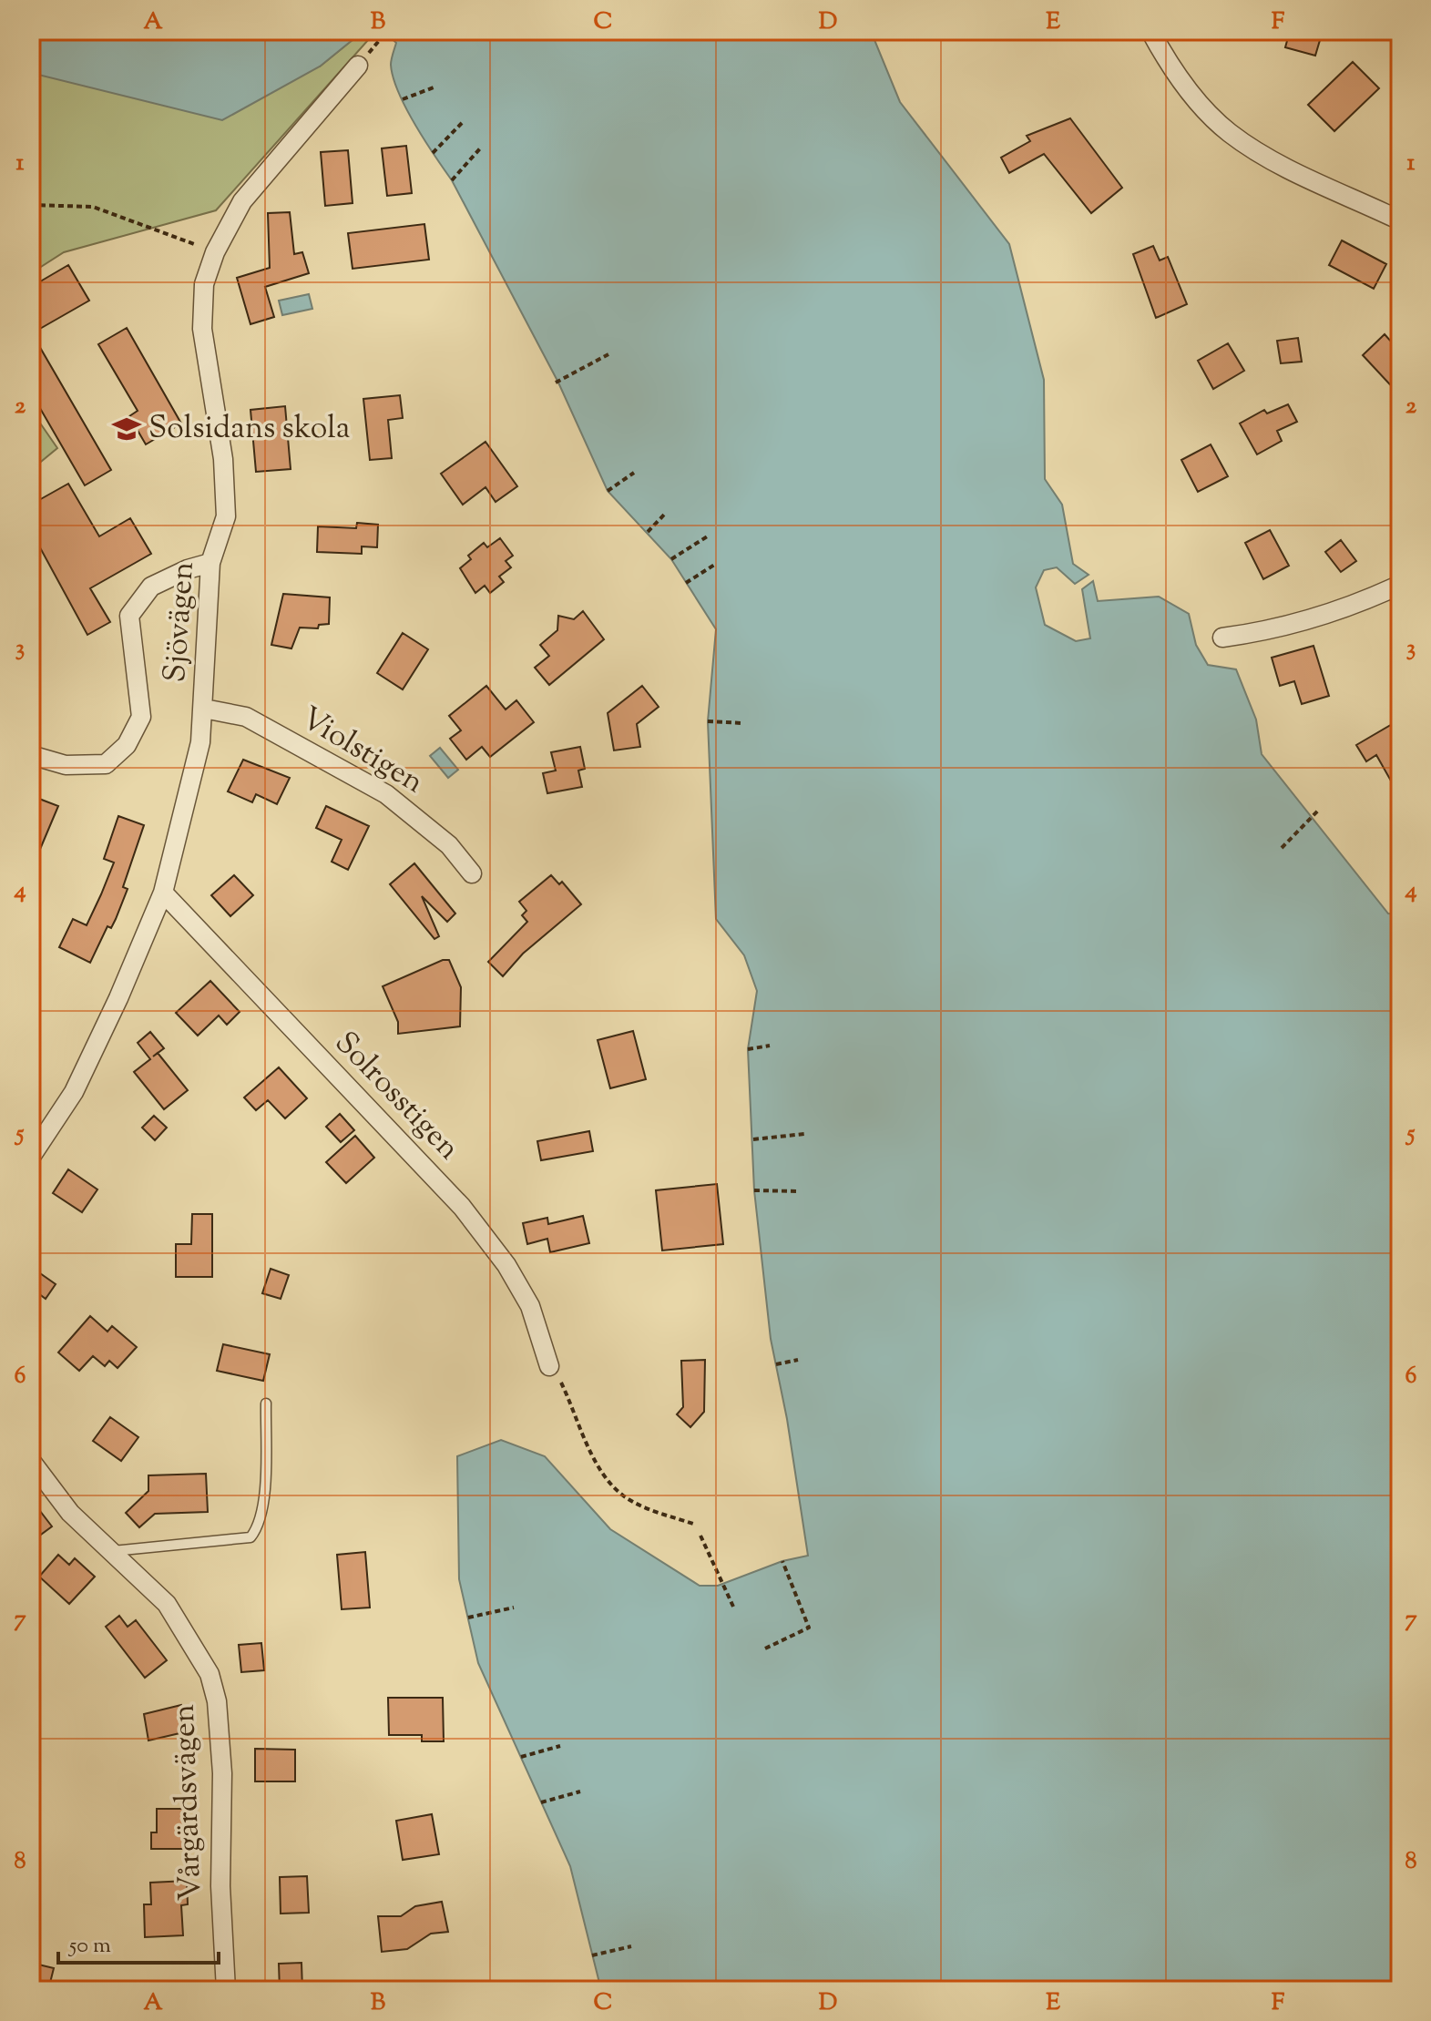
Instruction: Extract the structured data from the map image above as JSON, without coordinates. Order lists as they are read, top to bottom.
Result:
{
  "streets": {
    "street": [
      "Sjövägen",
      "Violstigen",
      "Solrosstigen",
      "Vårgärdsvägen"
    ]
  },
  "crossings": [
    ["Sjövägen", "Violstigen"],
    ["Sjövägen", "Solrosstigen"]
  ],
  "places": {
    "school or university": ["Solsidans skola"]
  },
  "scale_bar": "50 m",
  "grid": {
    "columns": [
      "A",
      "B",
      "C",
      "D",
      "E",
      "F"
    ],
    "rows": [
      "1",
      "2",
      "3",
      "4",
      "5",
      "6",
      "7",
      "8"
    ]
  }
}
